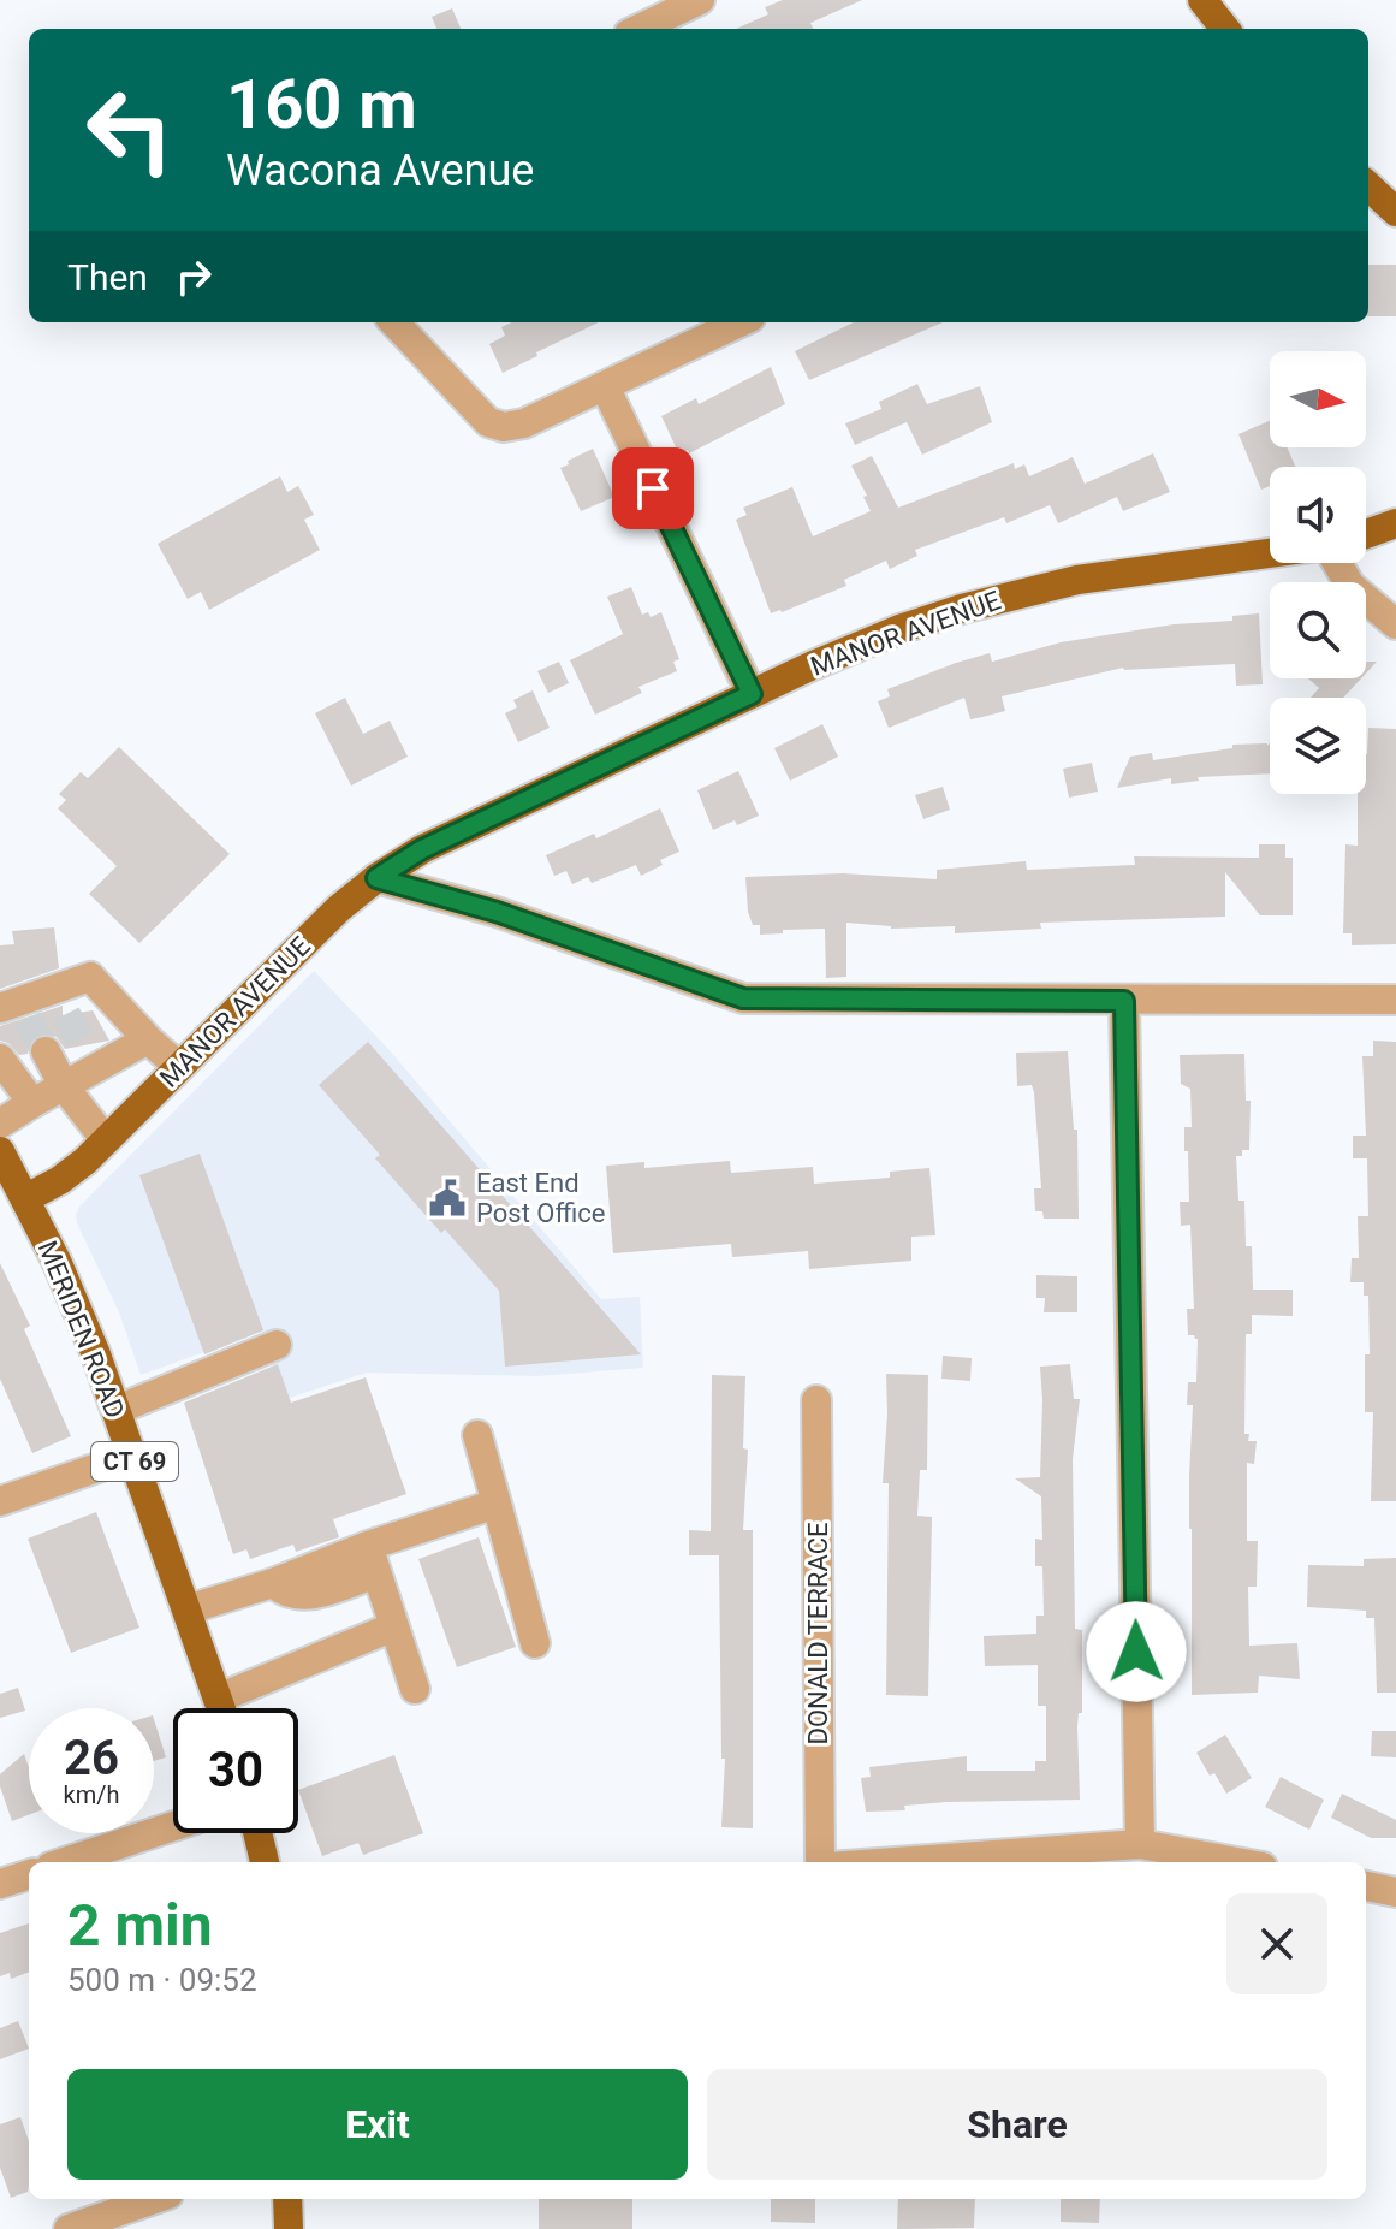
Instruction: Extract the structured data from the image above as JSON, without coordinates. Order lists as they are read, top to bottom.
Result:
{
  "streets": {
    "main road": ["MANOR AVENUE", "MERIDEN ROAD", "CT 69"],
    "street": ["DONALD TERRACE"]
  },
  "crossings": [
    ["MANOR AVENUE", "MERIDEN ROAD"]
  ],
  "places": {
    "public building": ["East End Post Office"]
  },
  "north": "right",
  "page": {
    "turn": ["160 m", "Wacona Avenue"],
    "then": "Then",
    "speed": "26 km/h",
    "limit": "30",
    "heading": ["2 min", "500 m · 09:52"],
    "buttons": ["Exit", "Share"]
  }
}
